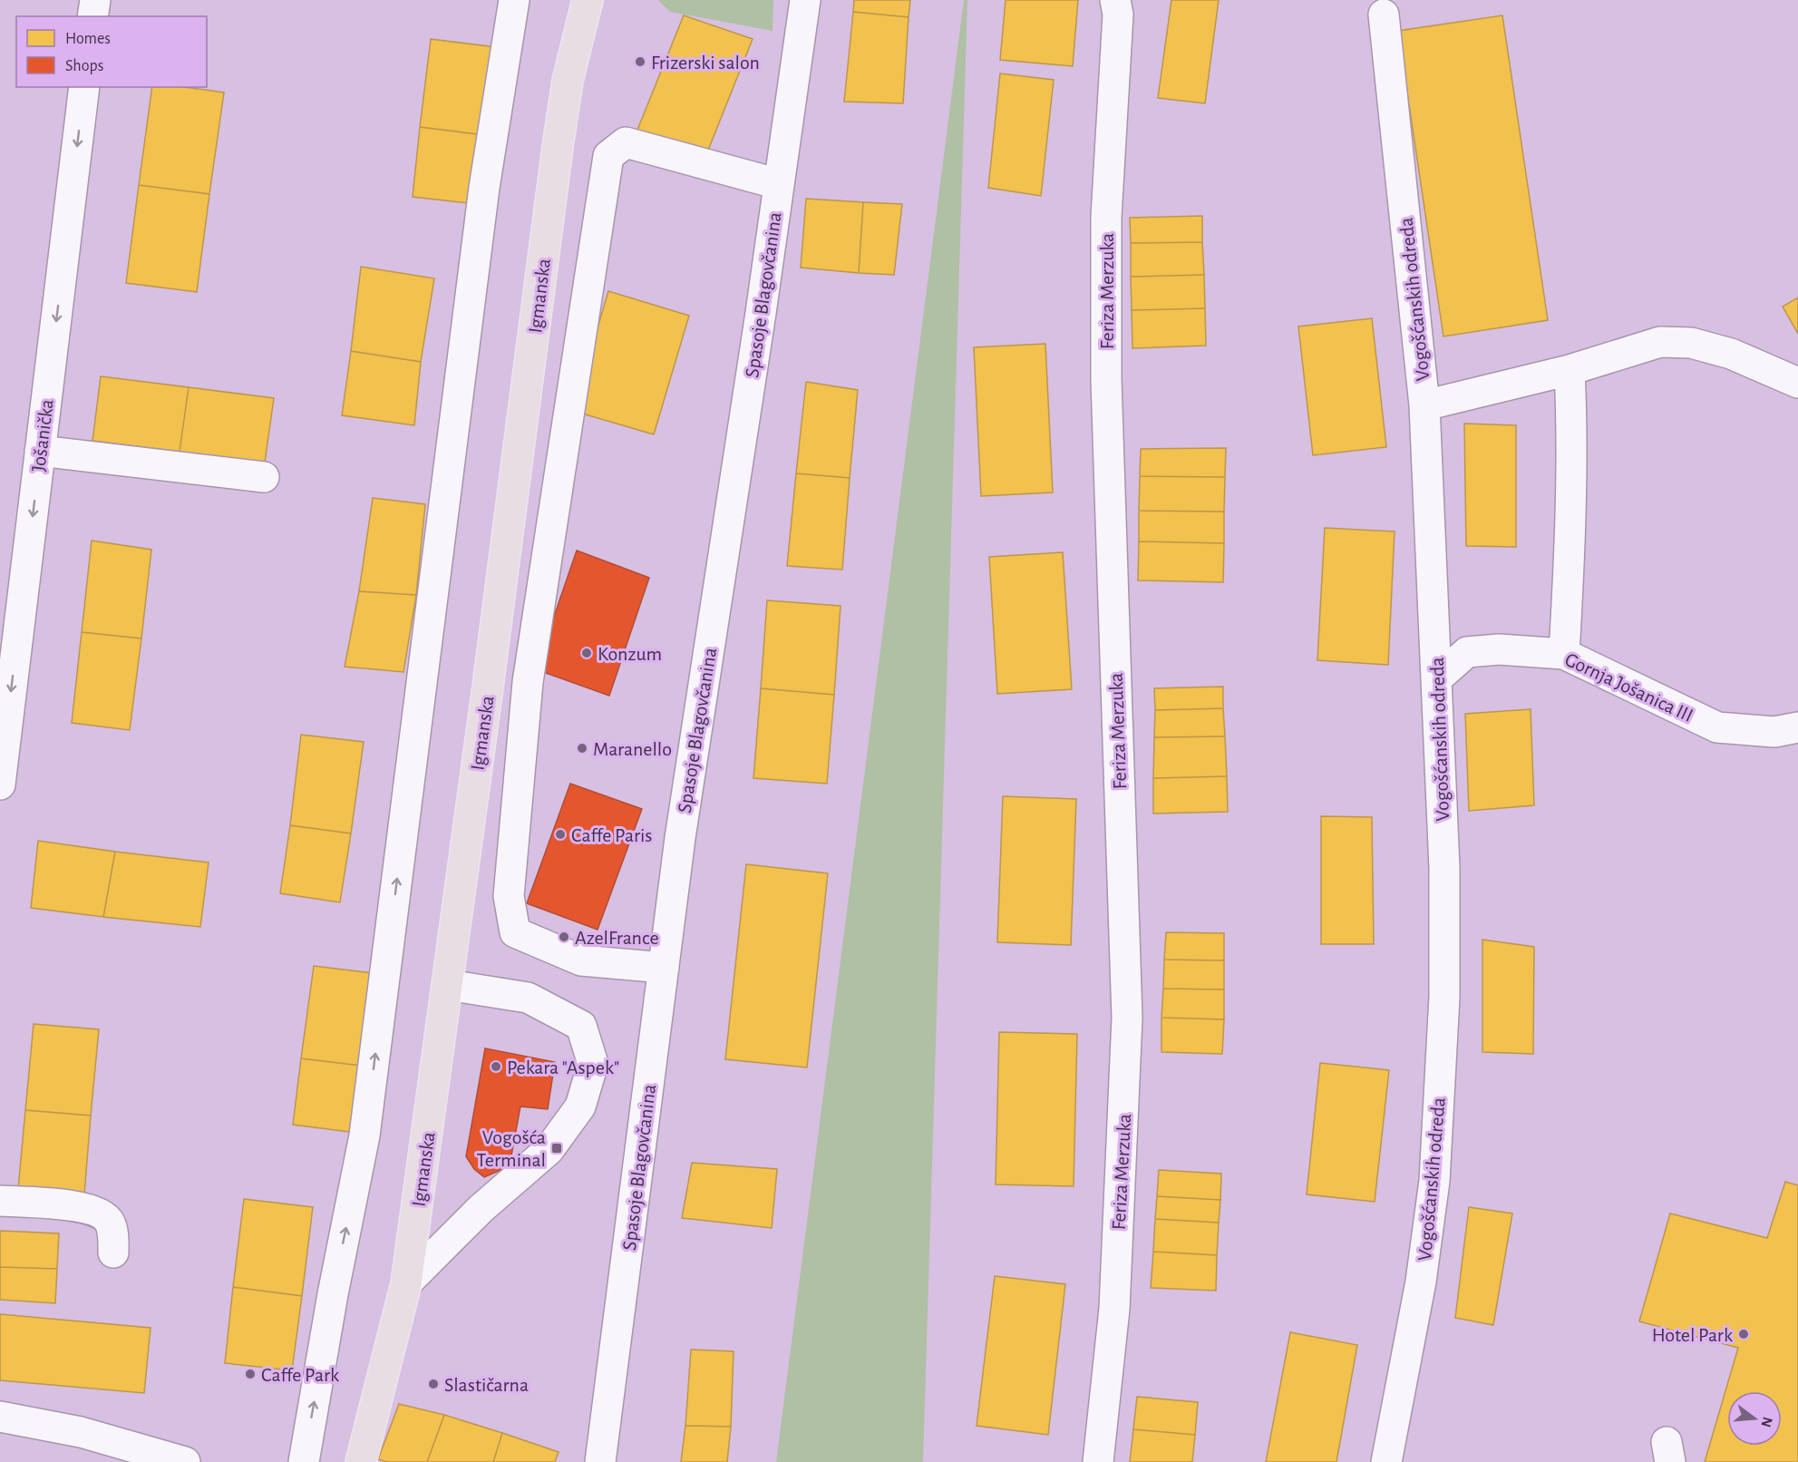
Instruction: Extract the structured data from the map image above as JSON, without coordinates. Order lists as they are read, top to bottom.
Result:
{
  "streets": {
    "main road": ["Igmanska"],
    "street": [
      "Feriza Merzuka",
      "Spasoje Blagovčanina",
      "Vogošćanskih odreda",
      "Jošanička",
      "Gornja Jošanica III"
    ]
  },
  "crossings": [
    ["Vogošćanskih odreda", "Gornja Jošanica III"]
  ],
  "one_way": ["Jošanička"],
  "places": {
    "other": [
      "Frizerski salon",
      "Konzum",
      "Maranello",
      "Caffe Paris",
      "AzelFrance",
      "Pekara \"Aspek\"",
      "Hotel Park",
      "Caffe Park",
      "Slastičarna"
    ],
    "transit": ["Vogošća Terminal"]
  },
  "legend": ["Homes", "Shops"],
  "north": "right"
}
